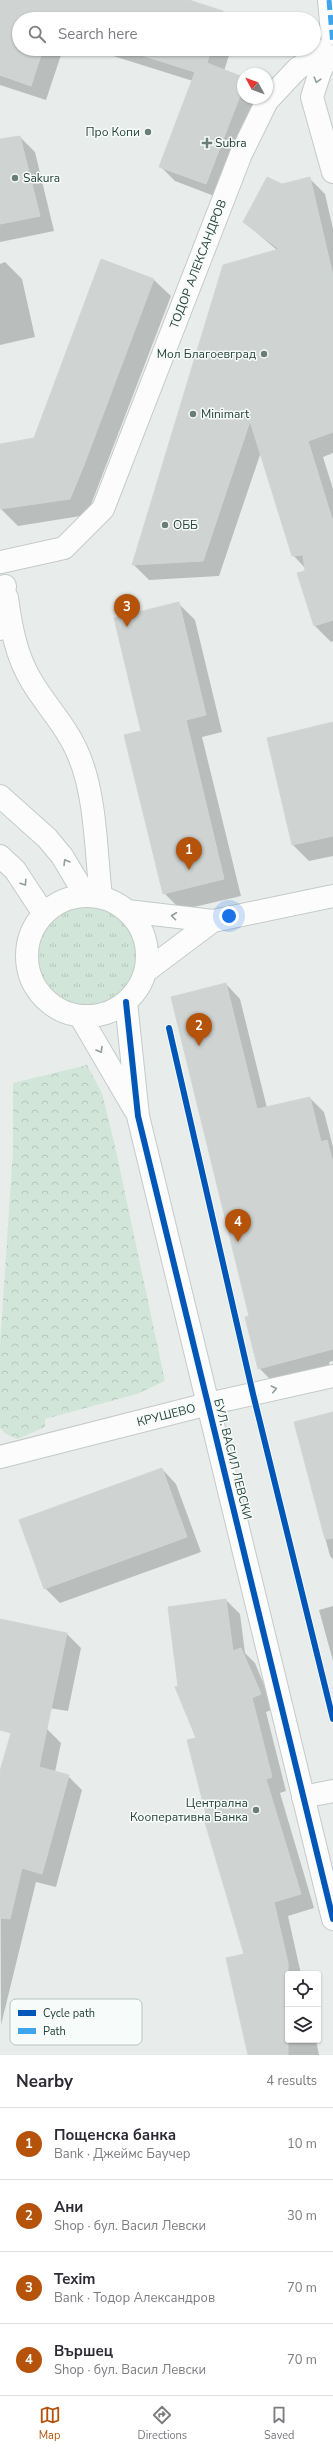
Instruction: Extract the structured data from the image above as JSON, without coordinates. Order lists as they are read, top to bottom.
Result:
{
  "streets": {
    "street": ["ТОДОР АЛЕКСАНДРОВ", "КРУШЕВО", "БУЛ. ВАСИЛ ЛЕВСКИ"]
  },
  "crossings": [
    ["КРУШЕВО", "БУЛ. ВАСИЛ ЛЕВСКИ"]
  ],
  "one_way": ["КРУШЕВО"],
  "places": {
    "other": [
      "Про Копи",
      "Sakura",
      "Мол Благоевград",
      "Minimart",
      "ОББ",
      "Централна Кооперативна Банка"
    ],
    "health": ["Subra"]
  },
  "legend": ["Cycle path", "Path"],
  "north": "top left",
  "page": {
    "search": "Search here",
    "pins": [
      "3",
      "1",
      "2",
      "4"
    ],
    "heading": ["Nearby", "4 results"],
    "list": [
      {
        "mark": "1",
        "name": "Пощенска банка",
        "note": "Bank · Джеймс Баучер",
        "value": "10 m"
      },
      {
        "mark": "2",
        "name": "Ани",
        "note": "Shop · бул. Васил Левски",
        "value": "30 m"
      },
      {
        "mark": "3",
        "name": "Texim",
        "note": "Bank · Тодор Александров",
        "value": "70 m"
      },
      {
        "mark": "4",
        "name": "Вършец",
        "note": "Shop · бул. Васил Левски",
        "value": "70 m"
      }
    ],
    "nav": ["Map", "Directions", "Saved"]
  }
}
